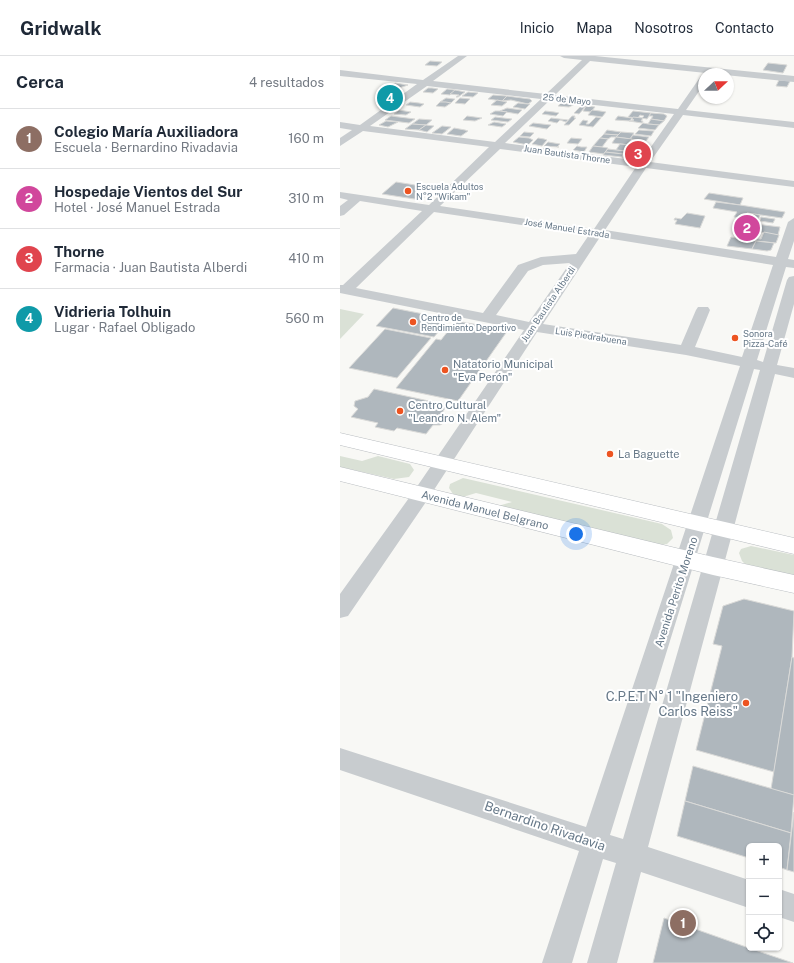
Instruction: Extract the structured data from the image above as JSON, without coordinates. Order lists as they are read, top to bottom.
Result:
{
  "streets": {
    "main road": ["Avenida Manuel Belgrano"],
    "street": [
      "25 de Mayo",
      "Juan Bautista Thorne",
      "José Manuel Estrada",
      "Juan Bautista Alberdi",
      "Luis Piedrabuena",
      "Avenida Perito Moreno",
      "Bernardino Rivadavia"
    ]
  },
  "crossings": [
    ["25 de Mayo", "Juan Bautista Alberdi"],
    ["Juan Bautista Thorne", "Juan Bautista Alberdi"],
    ["José Manuel Estrada", "Juan Bautista Alberdi"],
    ["José Manuel Estrada", "Avenida Perito Moreno"],
    ["Juan Bautista Alberdi", "Luis Piedrabuena"],
    ["Juan Bautista Alberdi", "Avenida Manuel Belgrano"],
    ["Luis Piedrabuena", "Avenida Perito Moreno"],
    ["Avenida Manuel Belgrano", "Avenida Perito Moreno"],
    ["Avenida Perito Moreno", "Bernardino Rivadavia"]
  ],
  "places": [
    "Escuela Adultos N°2 \"Wikam\"",
    "Centro de Rendimiento Deportivo",
    "Sonora Pizza-Café",
    "Natatorio Municipal \"Eva Perón\"",
    "Centro Cultural \"Leandro N. Alem\"",
    "La Baguette",
    "C.P.E.T N° 1 \"Ingeniero Carlos Reiss\""
  ],
  "north": "right",
  "page": {
    "header": "Gridwalk",
    "nav": [
      "Inicio",
      "Mapa",
      "Nosotros",
      "Contacto"
    ],
    "heading": ["Cerca", "4 resultados"],
    "pins": [
      "4",
      "3",
      "2",
      "1"
    ],
    "list": [
      {
        "mark": "1",
        "name": "Colegio María Auxiliadora",
        "note": "Escuela · Bernardino Rivadavia",
        "value": "160 m"
      },
      {
        "mark": "2",
        "name": "Hospedaje Vientos del Sur",
        "note": "Hotel · José Manuel Estrada",
        "value": "310 m"
      },
      {
        "mark": "3",
        "name": "Thorne",
        "note": "Farmacia · Juan Bautista Alberdi",
        "value": "410 m"
      },
      {
        "mark": "4",
        "name": "Vidrieria Tolhuin",
        "note": "Lugar · Rafael Obligado",
        "value": "560 m"
      }
    ],
    "map_buttons": ["+", "−"]
  }
}
